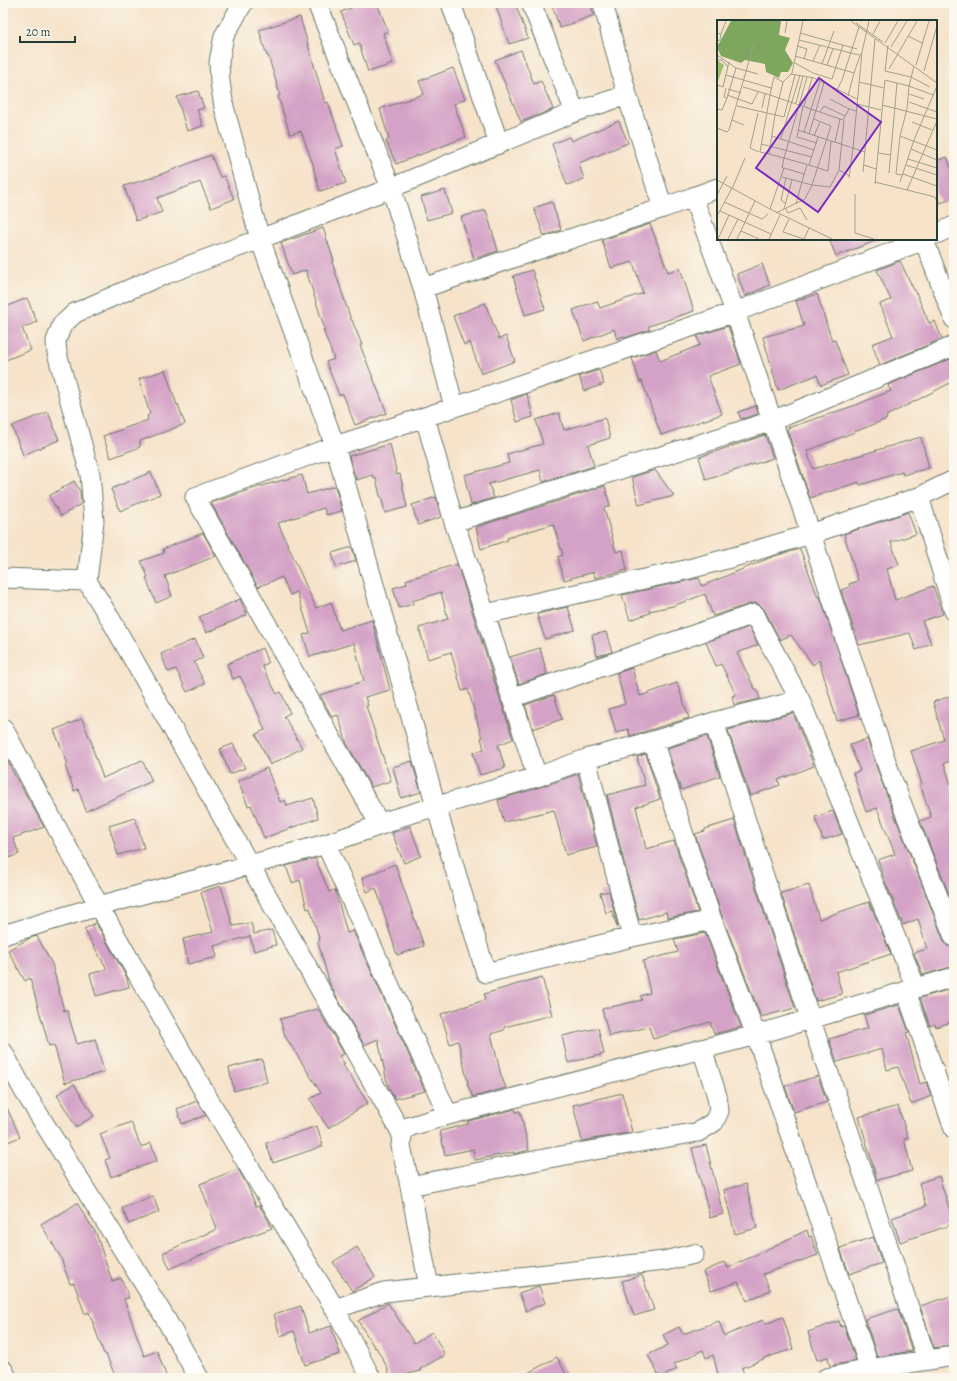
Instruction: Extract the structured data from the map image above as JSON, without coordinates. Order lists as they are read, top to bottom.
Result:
{
  "scale_bar": "20 m"
}
